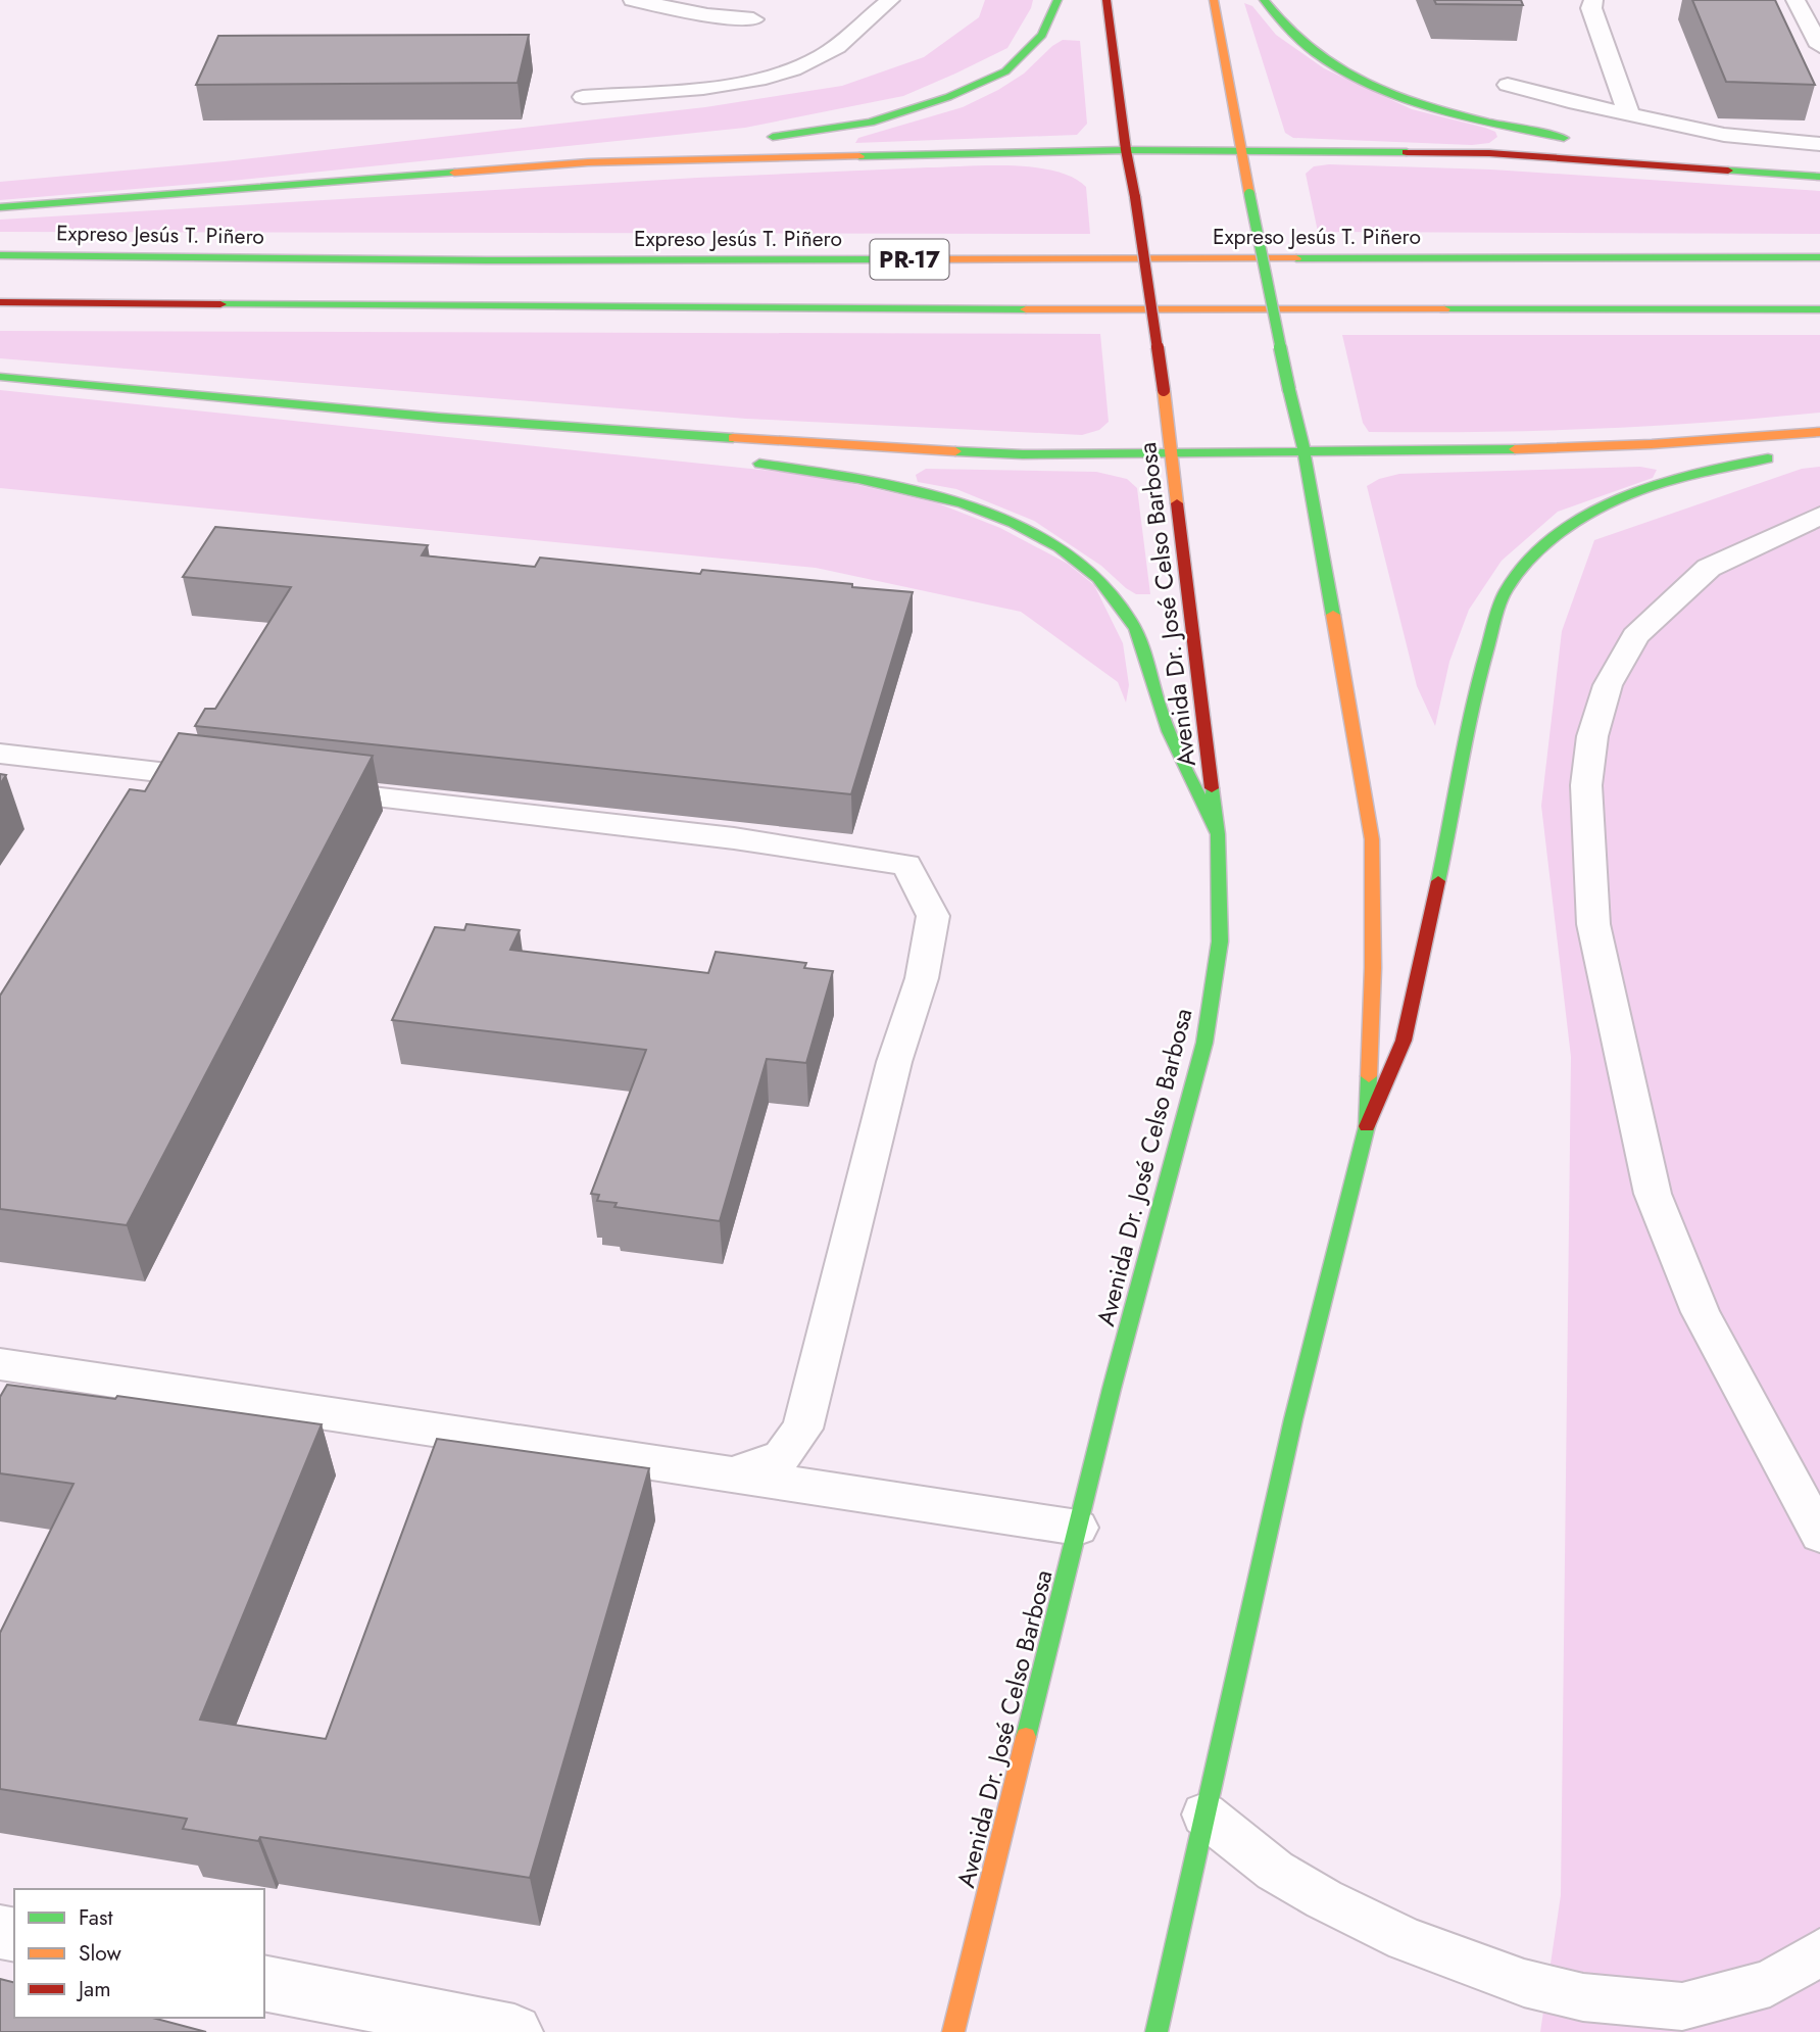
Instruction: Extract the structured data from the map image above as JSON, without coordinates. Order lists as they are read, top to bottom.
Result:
{
  "streets": {
    "main road": ["Expreso Jesús T. Piñero", "PR-17", "Avenida Dr. José Celso Barbosa"]
  },
  "legend": ["Fast", "Slow", "Jam"]
}
